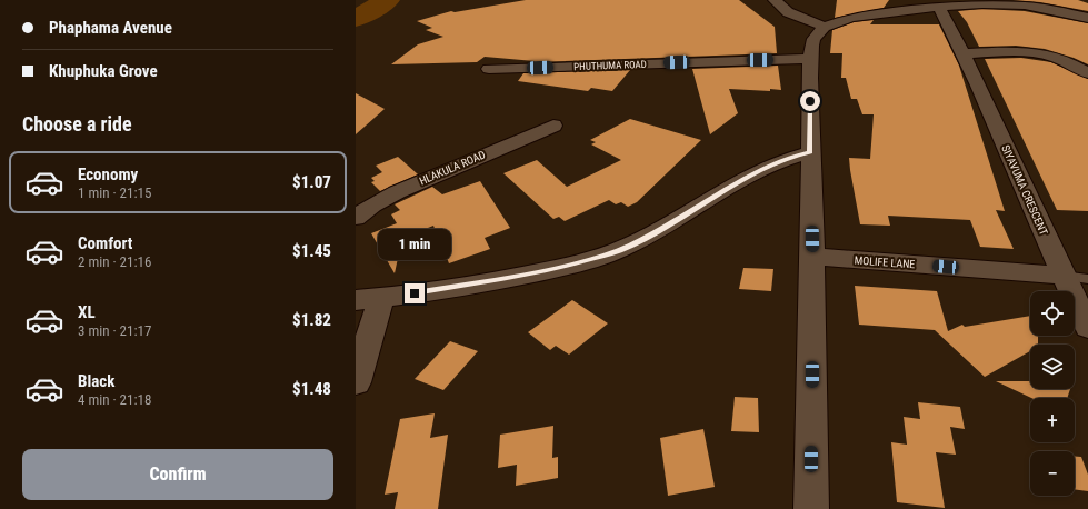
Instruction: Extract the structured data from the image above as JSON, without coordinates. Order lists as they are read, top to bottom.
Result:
{
  "streets": {
    "street": [
      "PHUTHUMA ROAD",
      "HLAKULA ROAD",
      "SIYAVUMA CRESCENT",
      "MOLIFE LANE"
    ]
  },
  "crossings": [
    ["SIYAVUMA CRESCENT", "MOLIFE LANE"]
  ],
  "page": {
    "banner": ["Phaphama Avenue", "Khuphuka Grove"],
    "heading": "Choose a ride",
    "list": [
      {
        "name": "Economy",
        "note": "1 min · 21:15",
        "value": "$1.07"
      },
      {
        "name": "Comfort",
        "note": "2 min · 21:16",
        "value": "$1.45"
      },
      {
        "name": "XL",
        "note": "3 min · 21:17",
        "value": "$1.82"
      },
      {
        "name": "Black",
        "note": "4 min · 21:18",
        "value": "$1.48"
      }
    ],
    "bubble": "1 min",
    "map_buttons": ["+", "−"],
    "buttons": "Confirm"
  }
}
